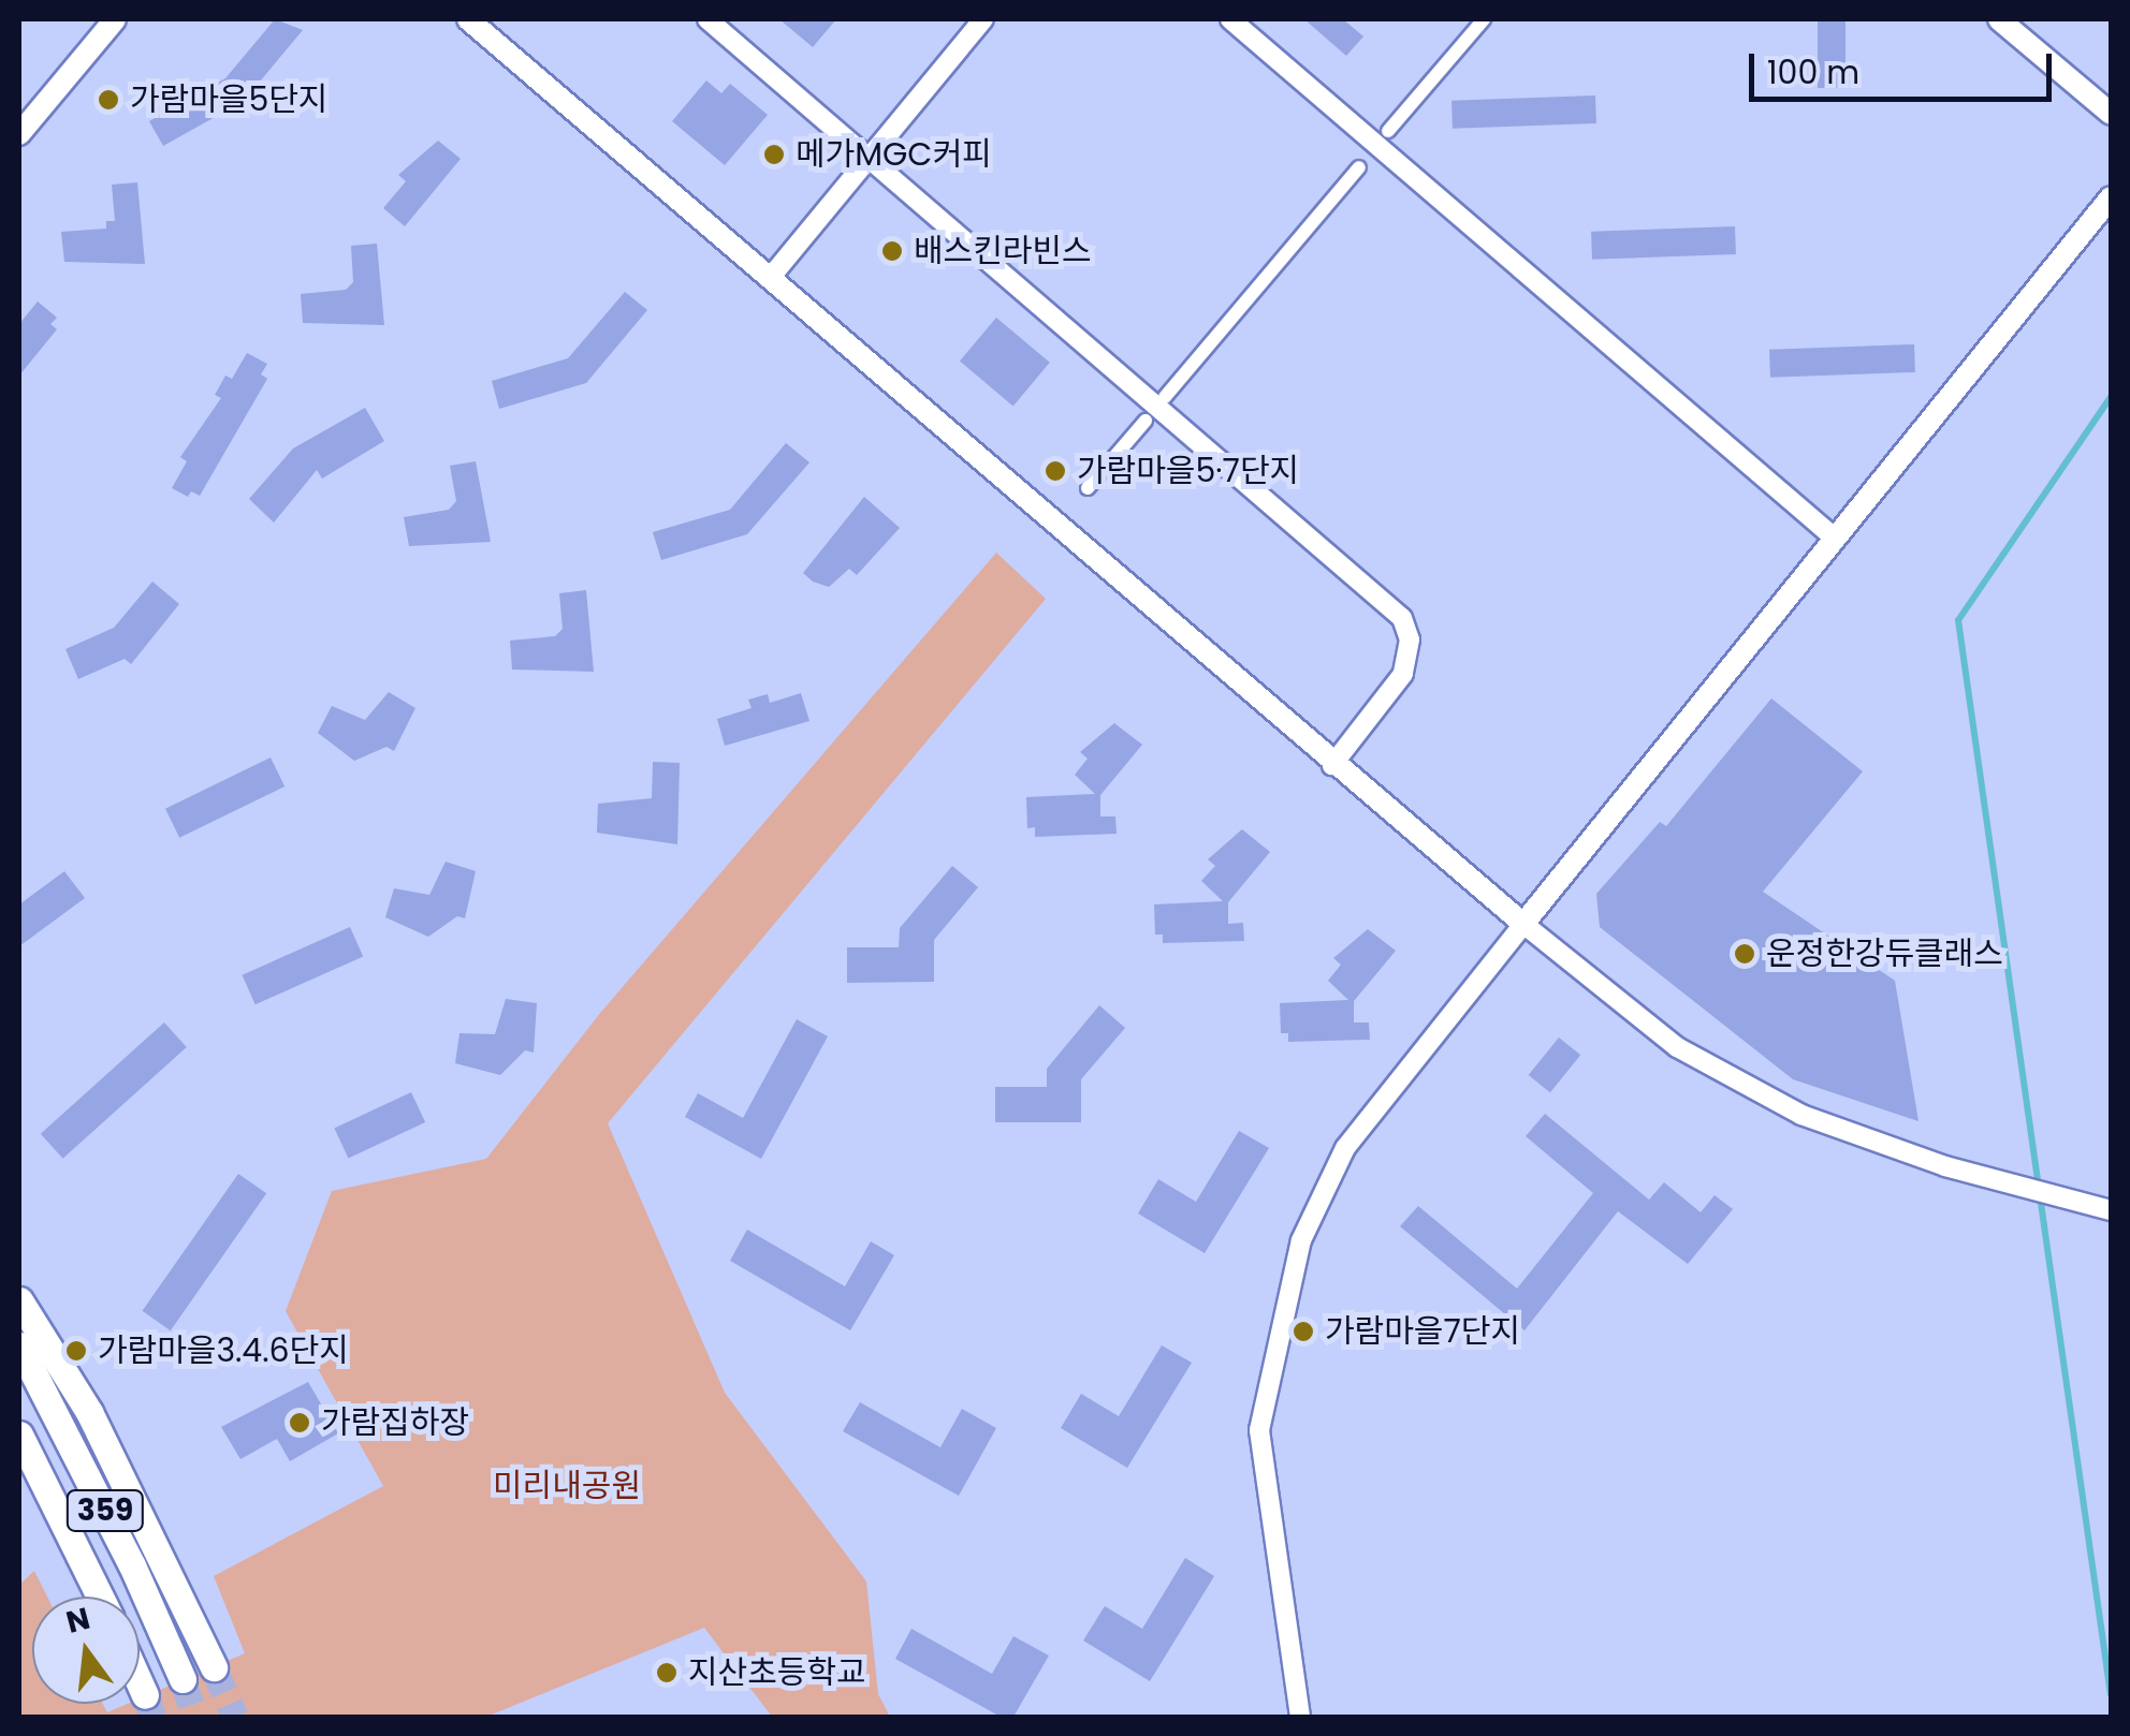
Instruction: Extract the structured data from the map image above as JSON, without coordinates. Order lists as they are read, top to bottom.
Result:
{
  "streets": {
    "main road": ["359"]
  },
  "parks": ["미리내공원"],
  "places": [
    "가람마을5단지",
    "메가MGC커피",
    "배스킨라빈스",
    "가람마을5·7단지",
    "운정한강듀클래스",
    "가람마을7단지",
    "가람마을3.4.6단지",
    "가람집하장",
    "지산초등학교"
  ],
  "scale_bar": "100 m",
  "north": "top"
}
